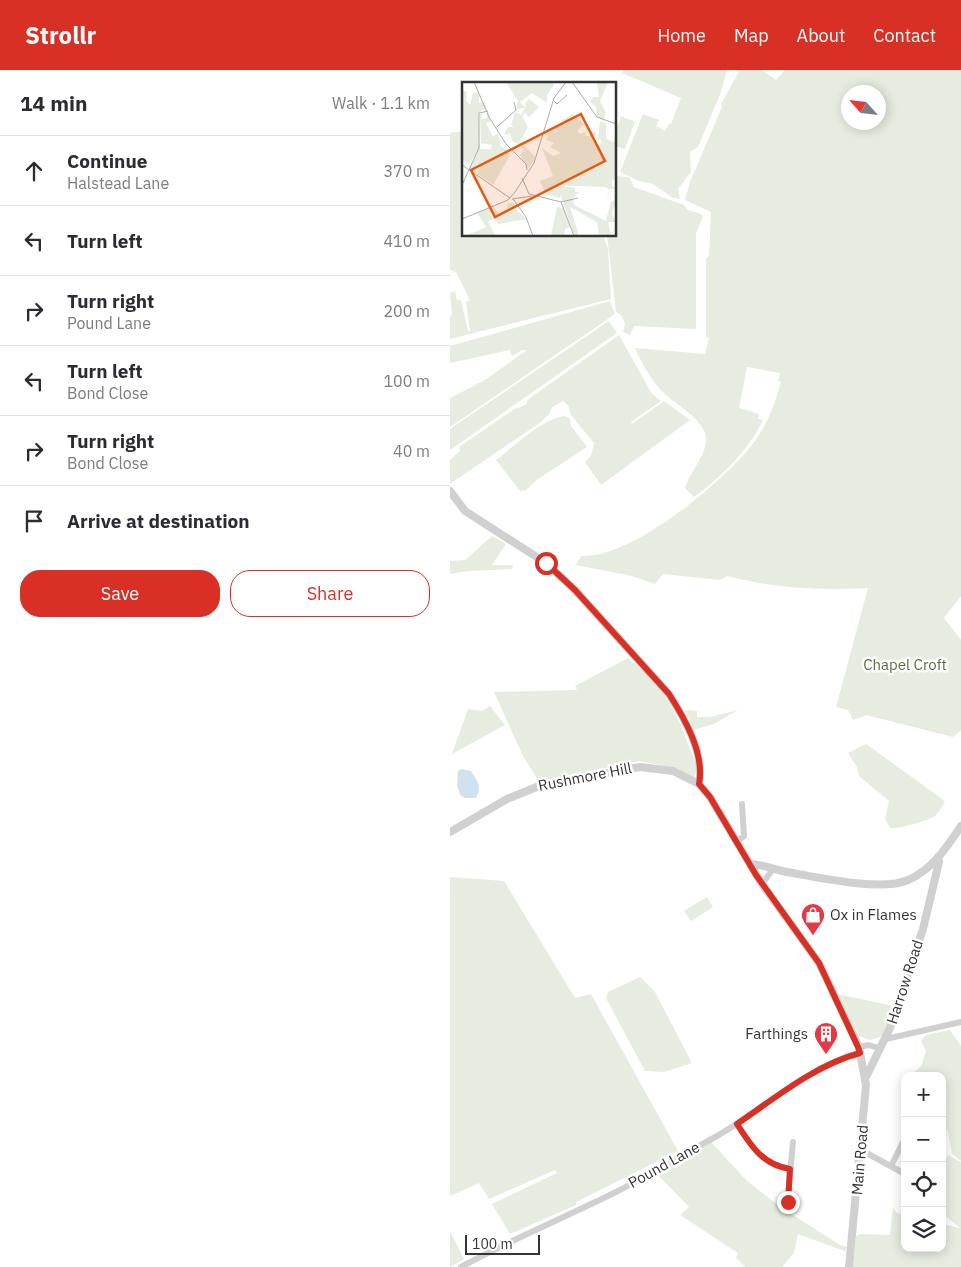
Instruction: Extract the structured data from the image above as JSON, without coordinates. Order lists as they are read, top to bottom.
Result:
{
  "streets": {
    "street": [
      "Rushmore Hill",
      "Harrow Road",
      "Main Road",
      "Pound Lane"
    ]
  },
  "crossings": [
    ["Rushmore Hill", "Main Road"],
    ["Harrow Road", "Main Road"],
    ["Main Road", "Pound Lane"]
  ],
  "parks": ["Chapel Croft"],
  "places": {
    "shop": ["Ox in Flames"],
    "building": ["Farthings"]
  },
  "scale_bar": "100 m",
  "north": "top left",
  "page": {
    "header": "Strollr",
    "nav": [
      "Home",
      "Map",
      "About",
      "Contact"
    ],
    "heading": ["14 min", "Walk · 1.1 km"],
    "list": [
      ["Continue", "Halstead Lane", "370 m"],
      ["Turn left", "410 m"],
      ["Turn right", "Pound Lane", "200 m"],
      ["Turn left", "Bond Close", "100 m"],
      ["Turn right", "Bond Close", "40 m"],
      "Arrive at destination"
    ],
    "buttons": ["Save", "Share"],
    "map_buttons": ["+", "−"],
    "scale": "100 m"
  }
}
